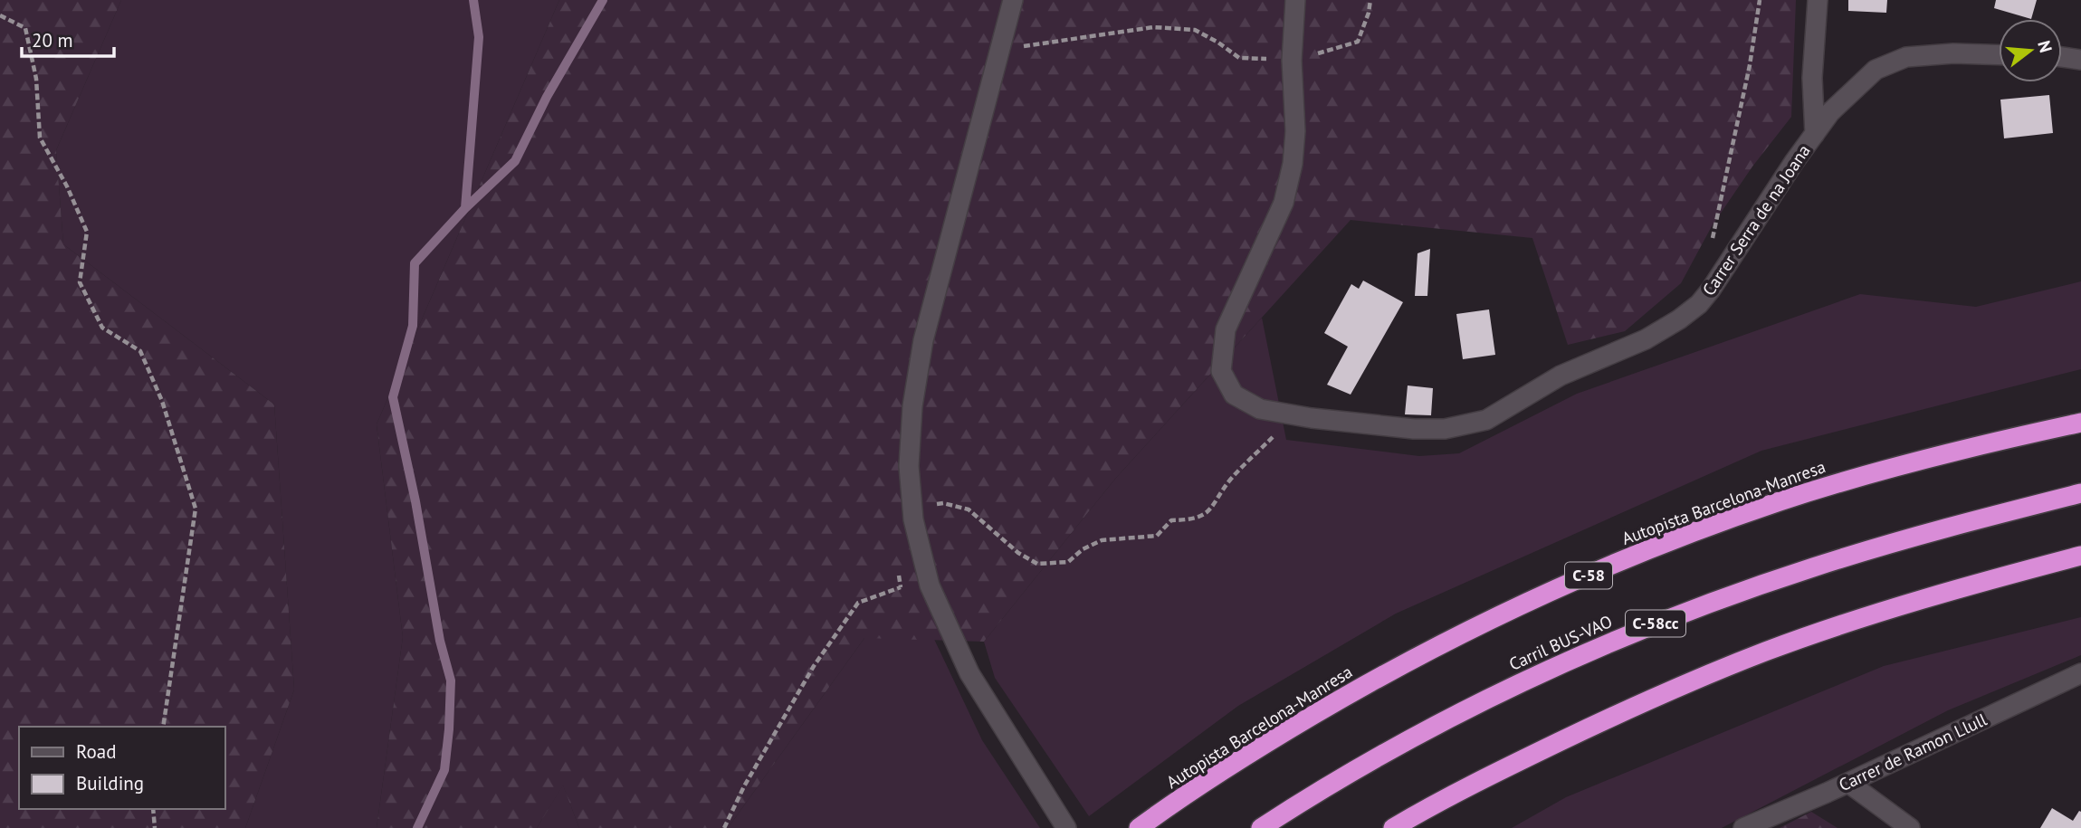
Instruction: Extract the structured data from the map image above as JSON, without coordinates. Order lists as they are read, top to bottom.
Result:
{
  "streets": {
    "highway": [
      "Autopista Barcelona-Manresa",
      "C-58",
      "C-58cc",
      "Carril BUS-VAO"
    ],
    "street": ["Carrer Serra de na Joana", "Carrer de Ramon Llull"]
  },
  "legend": ["Road", "Building"],
  "scale_bar": "20 m",
  "north": "right"
}
